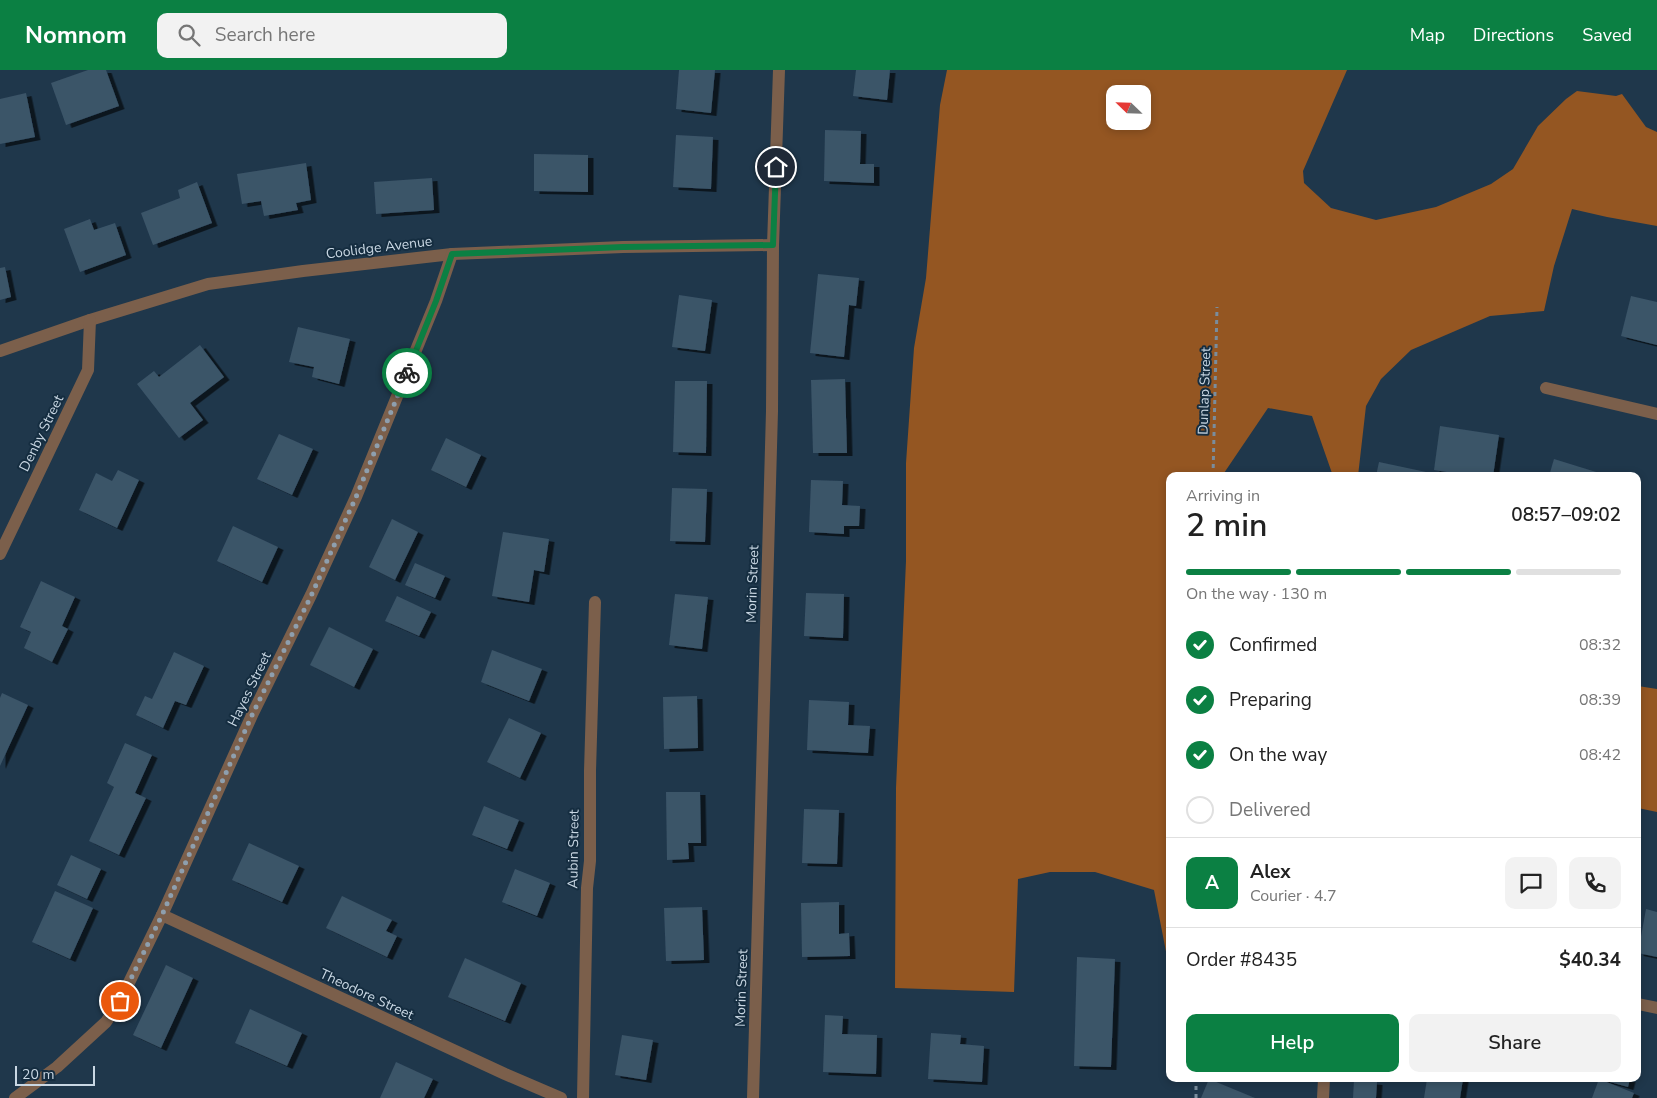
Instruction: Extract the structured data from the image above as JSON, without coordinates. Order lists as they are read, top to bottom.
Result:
{
  "streets": {
    "street": [
      "Coolidge Avenue",
      "Denby Street",
      "Morin Street",
      "Hayes Street",
      "Aubin Street",
      "Theodore Street"
    ],
    "path": ["Dunlap Street"]
  },
  "crossings": [
    ["Coolidge Avenue", "Denby Street"],
    ["Coolidge Avenue", "Morin Street"],
    ["Coolidge Avenue", "Hayes Street"],
    ["Hayes Street", "Theodore Street"]
  ],
  "scale_bar": "20 m",
  "north": "top left",
  "page": {
    "header": "Nomnom",
    "search": "Search here",
    "nav": ["Map", "Directions", "Saved"],
    "heading": ["2 min", "Arriving in", "08:57–09:02"],
    "panel": [
      "Alex",
      "Courier · 4.7",
      "Order #8435",
      "$40.34"
    ],
    "bar": "On the way · 130 m",
    "list": [
      ["Confirmed", "08:32"],
      ["Preparing", "08:39"],
      ["On the way", "08:42"],
      "Delivered"
    ],
    "round": "A",
    "buttons": ["Help", "Share"],
    "scale": "20 m"
  }
}
